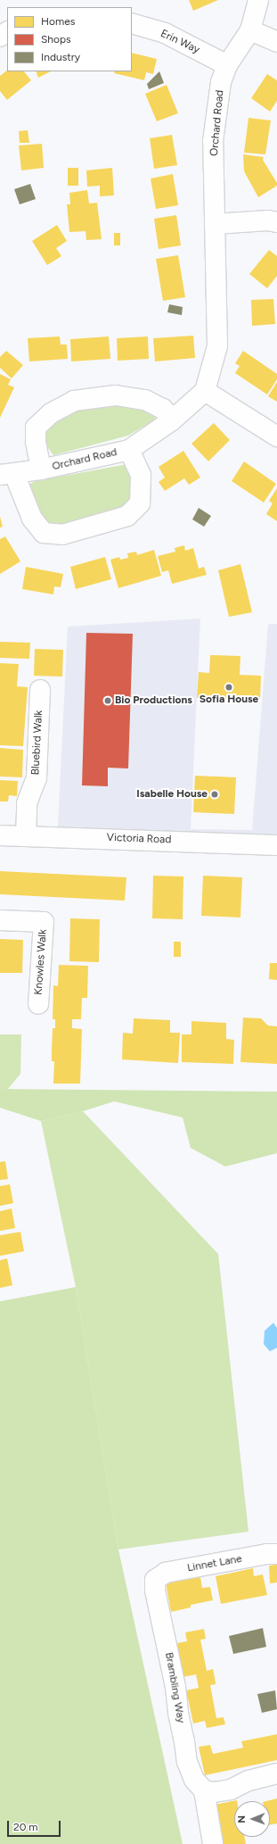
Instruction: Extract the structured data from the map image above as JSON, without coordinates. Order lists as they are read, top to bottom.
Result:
{
  "streets": {
    "street": [
      "Erin Way",
      "Orchard Road",
      "Bluebird Walk",
      "Victoria Road",
      "Knowles Walk",
      "Linnet Lane",
      "Brambling Way"
    ]
  },
  "crossings": [
    ["Erin Way", "Orchard Road"],
    ["Bluebird Walk", "Victoria Road"],
    ["Linnet Lane", "Brambling Way"]
  ],
  "places": ["Sofia House", "Bio Productions", "Isabelle House"],
  "legend": ["Homes", "Shops", "Industry"],
  "scale_bar": "20 m",
  "north": "left"
}
